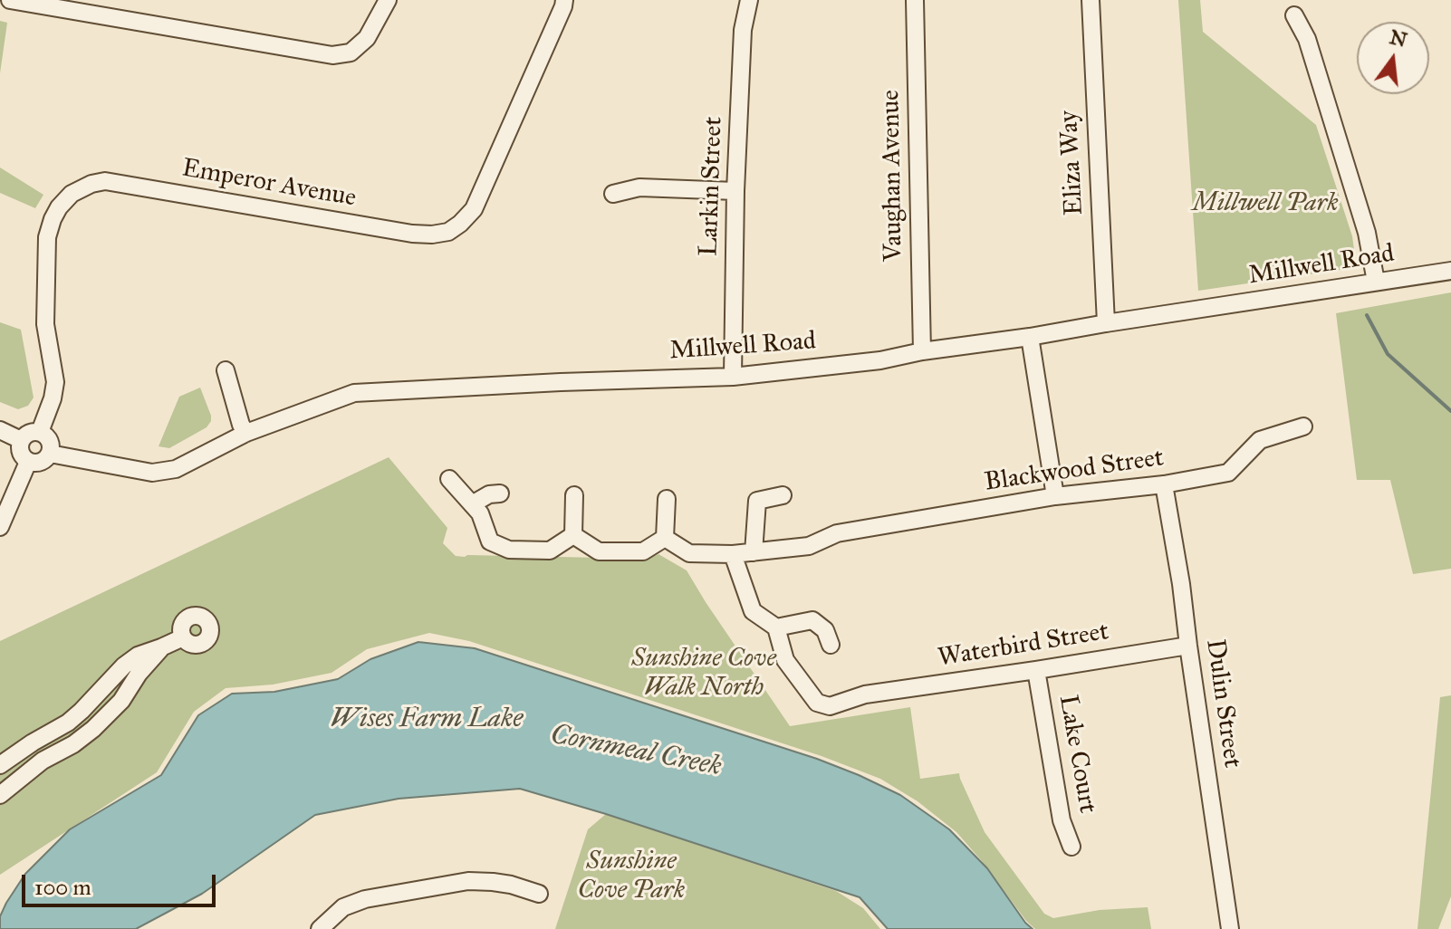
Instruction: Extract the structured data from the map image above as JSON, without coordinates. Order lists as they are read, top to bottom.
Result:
{
  "streets": {
    "street": [
      "Eliza Way",
      "Vaughan Avenue",
      "Emperor Avenue",
      "Larkin Street",
      "Millwell Road",
      "Blackwood Street",
      "Waterbird Street",
      "Dulin Street",
      "Lake Court"
    ]
  },
  "crossings": [
    ["Eliza Way", "Millwell Road"],
    ["Vaughan Avenue", "Millwell Road"],
    ["Emperor Avenue", "Millwell Road"],
    ["Larkin Street", "Millwell Road"],
    ["Blackwood Street", "Dulin Street"],
    ["Waterbird Street", "Dulin Street"],
    ["Waterbird Street", "Lake Court"]
  ],
  "water": ["Wises Farm Lake", "Cornmeal Creek"],
  "parks": ["Millwell Park", "Sunshine Cove Walk North", "Sunshine Cove Park"],
  "scale_bar": "100 m",
  "north": "top"
}
